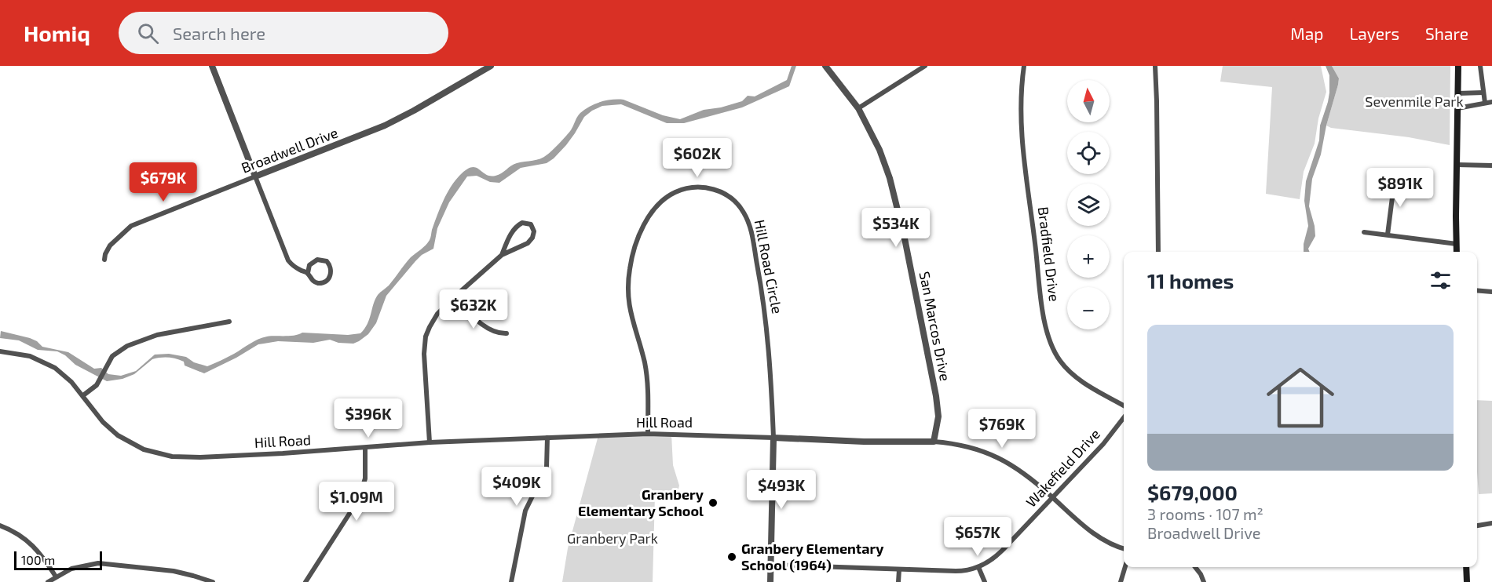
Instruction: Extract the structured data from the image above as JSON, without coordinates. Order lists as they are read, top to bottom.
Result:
{
  "streets": {
    "street": [
      "Broadwell Drive",
      "Bradfield Drive",
      "Hill Road Circle",
      "San Marcos Drive",
      "Hill Road",
      "Wakefield Drive"
    ]
  },
  "crossings": [
    ["Hill Road Circle", "Hill Road"],
    ["San Marcos Drive", "Hill Road"],
    ["Hill Road", "Wakefield Drive"]
  ],
  "parks": ["Sevenmile Park", "Granbery Park"],
  "places": ["Granbery Elementary School", "Granbery Elementary School (1964)"],
  "scale_bar": "100 m",
  "north": "top",
  "page": {
    "header": "Homiq",
    "search": "Search here",
    "nav": ["Map", "Layers", "Share"],
    "map_buttons": ["+", "−"],
    "price": [
      "$602K",
      "$679K",
      "$891K",
      "$534K",
      "$632K",
      "$396K",
      "$769K",
      "$409K",
      "$493K",
      "$1.09M",
      "$657K"
    ],
    "heading": "11 homes",
    "list": [
      {
        "name": "$679,000",
        "note": "3 rooms · 107 m² · Broadwell Drive"
      }
    ],
    "scale": "100 m"
  }
}
